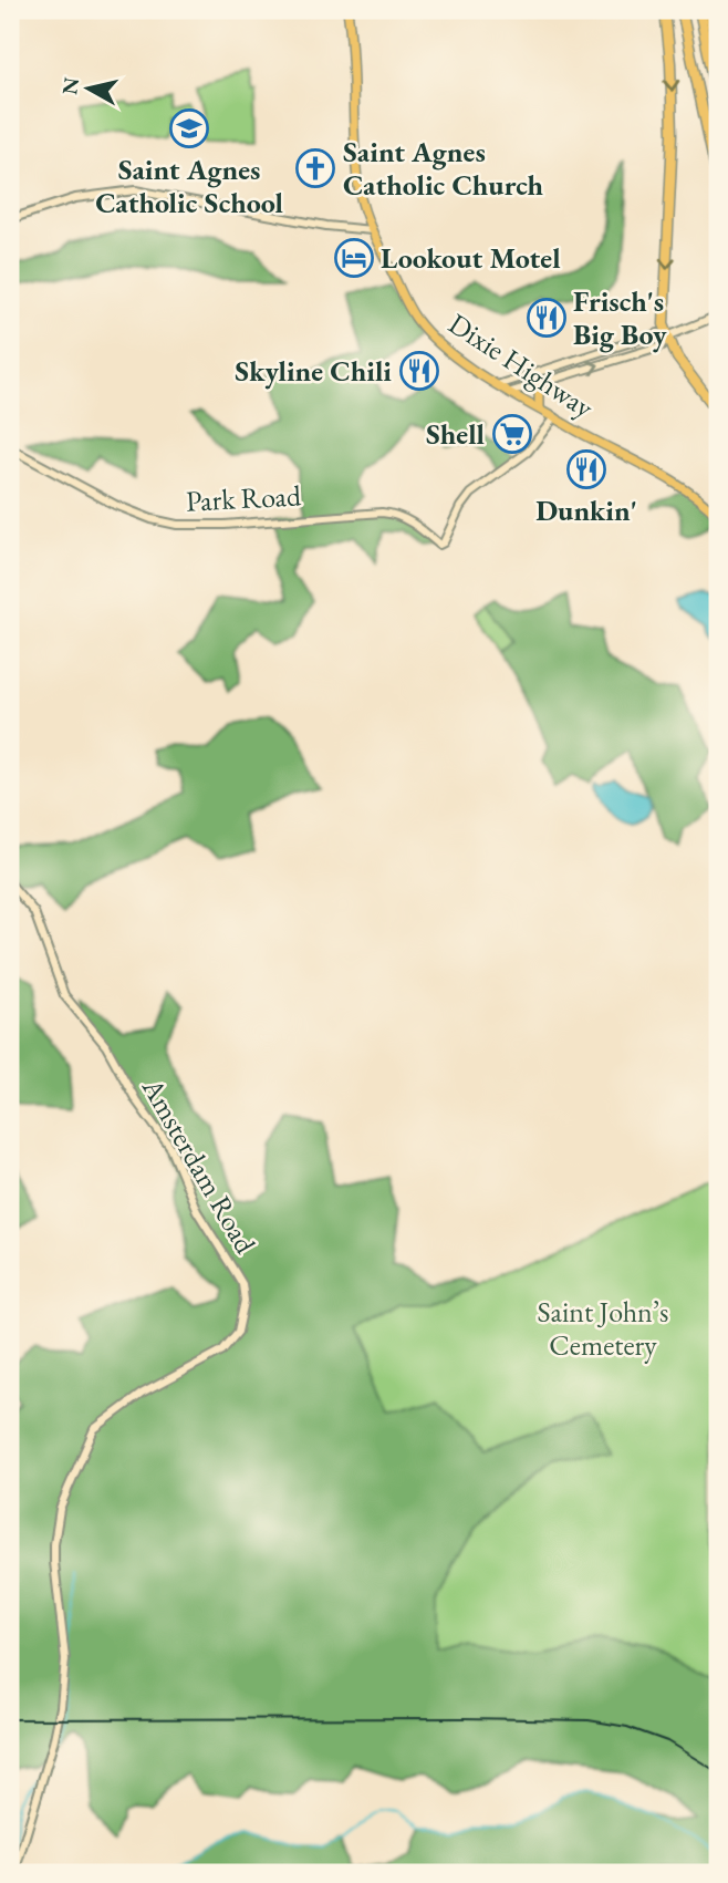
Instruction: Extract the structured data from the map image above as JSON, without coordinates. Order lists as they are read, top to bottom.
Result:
{
  "streets": {
    "main road": ["Dixie Highway"],
    "street": ["Park Road", "Amsterdam Road"]
  },
  "crossings": [
    ["Dixie Highway", "Park Road"]
  ],
  "parks": ["Saint John’s Cemetery"],
  "places": {
    "school or university": ["Saint Agnes Catholic School"],
    "church": ["Saint Agnes Catholic Church"],
    "hotel": ["Lookout Motel"],
    "restaurant": ["Frisch's Big Boy", "Skyline Chili", "Dunkin'"],
    "supermarket": ["Shell"]
  },
  "north": "left"
}
